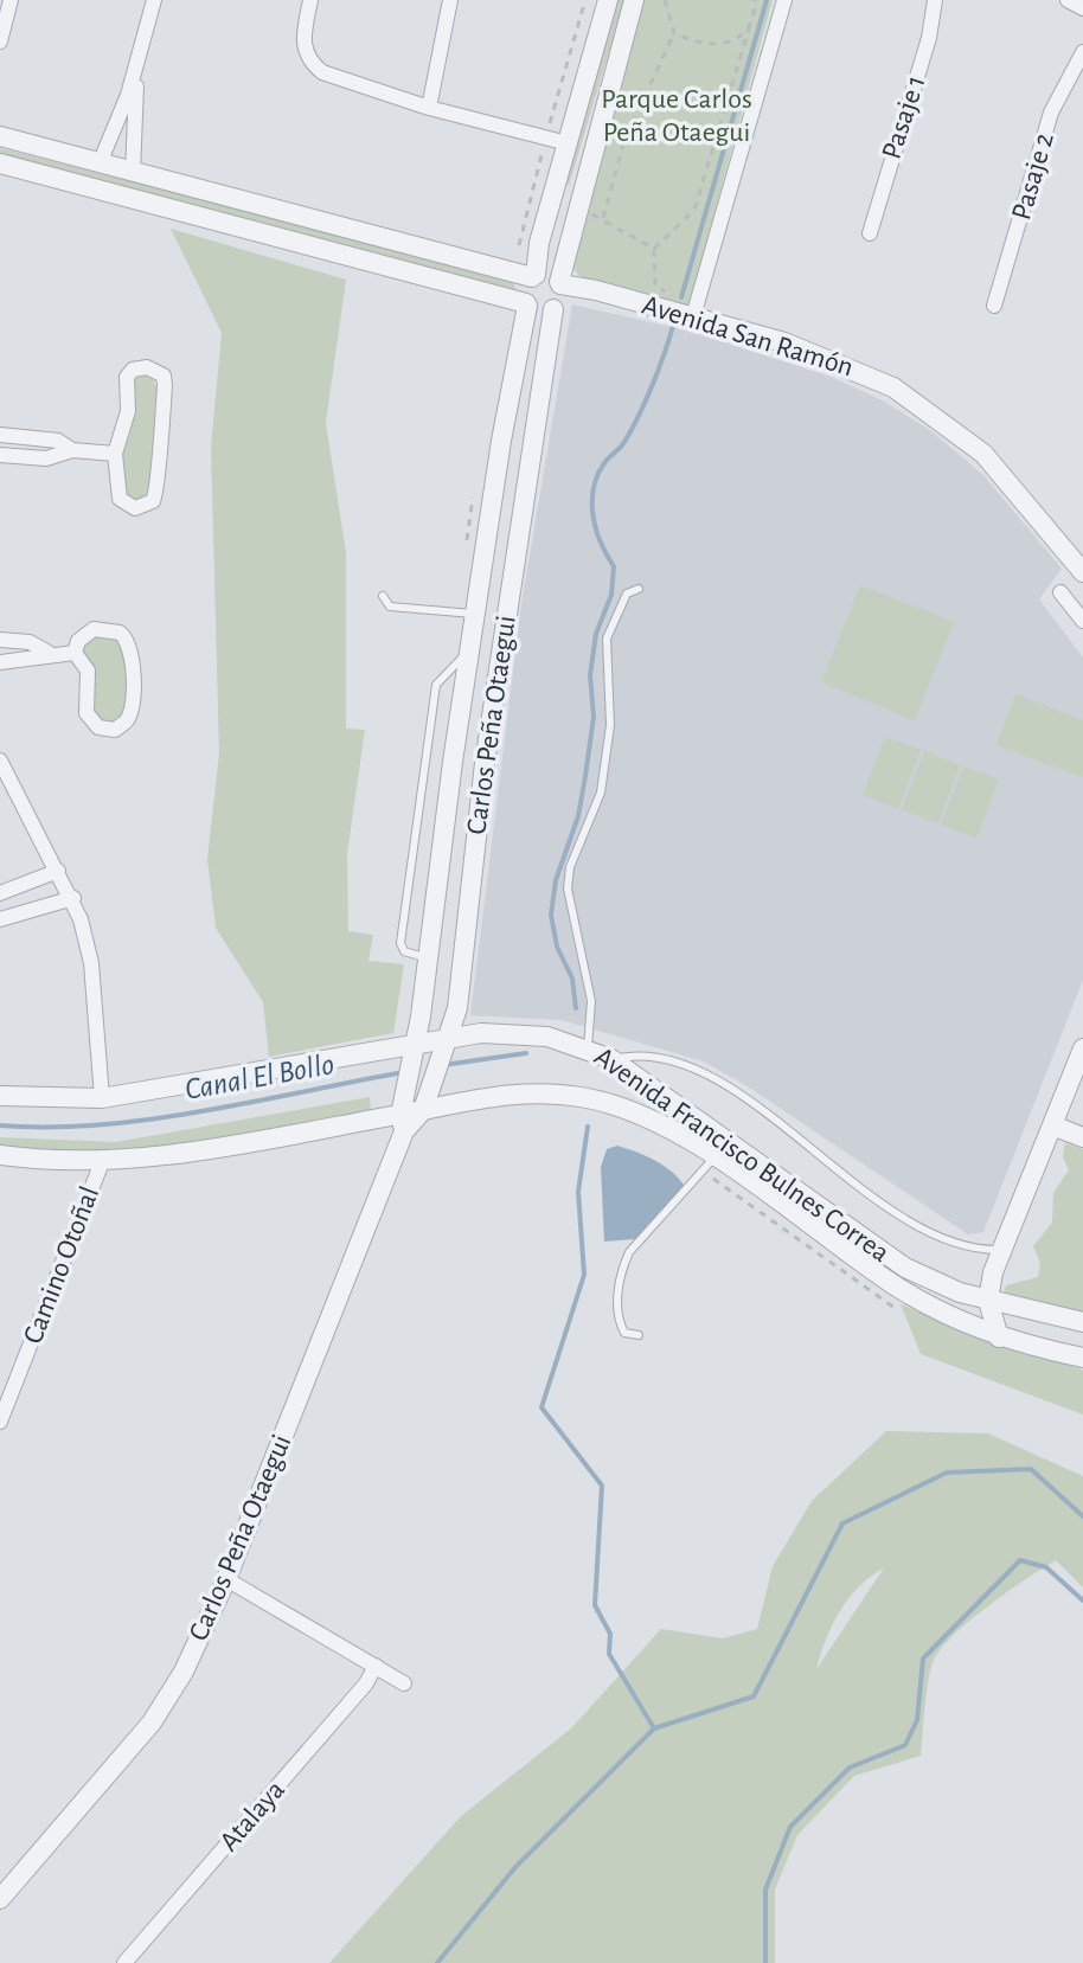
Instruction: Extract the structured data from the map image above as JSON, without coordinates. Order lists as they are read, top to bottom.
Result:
{
  "streets": {
    "street": [
      "Pasaje 1",
      "Pasaje 2",
      "Avenida San Ramón",
      "Carlos Peña Otaegui",
      "Avenida Francisco Bulnes Correa",
      "Camino Otoñal",
      "Atalaya"
    ]
  },
  "crossings": [
    ["Avenida San Ramón", "Carlos Peña Otaegui"],
    ["Carlos Peña Otaegui", "Avenida Francisco Bulnes Correa"]
  ],
  "water": ["Canal El Bollo"],
  "parks": ["Parque Carlos Peña Otaegui"]
}
